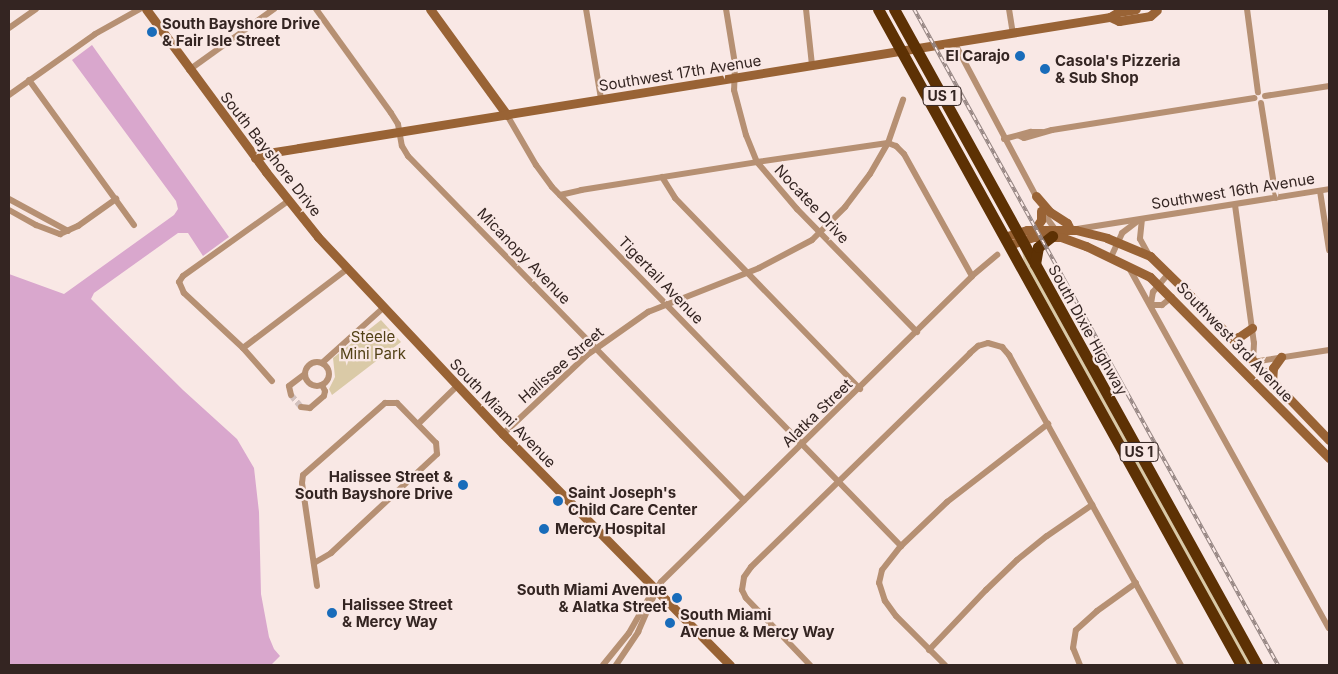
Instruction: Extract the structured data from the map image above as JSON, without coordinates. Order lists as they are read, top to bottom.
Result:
{
  "streets": {
    "highway": ["US 1", "South Dixie Highway"],
    "main road": [
      "Southwest 17th Avenue",
      "South Bayshore Drive",
      "Southwest 16th Avenue",
      "Tigertail Avenue",
      "Southwest 3rd Avenue",
      "South Miami Avenue"
    ],
    "street": [
      "Nocatee Drive",
      "Micanopy Avenue",
      "Halissee Street",
      "Alatka Street"
    ]
  },
  "crossings": [
    ["Southwest 17th Avenue", "South Bayshore Drive"],
    ["Southwest 17th Avenue", "Nocatee Drive"],
    ["Southwest 17th Avenue", "Micanopy Avenue"],
    ["Southwest 17th Avenue", "Tigertail Avenue"],
    ["Southwest 17th Avenue", "South Dixie Highway"],
    ["South Bayshore Drive", "South Miami Avenue"],
    ["Southwest 16th Avenue", "South Dixie Highway"],
    ["Southwest 16th Avenue", "Southwest 3rd Avenue"],
    ["Nocatee Drive", "Halissee Street"],
    ["Nocatee Drive", "Alatka Street"],
    ["Micanopy Avenue", "Halissee Street"],
    ["Micanopy Avenue", "Alatka Street"],
    ["Tigertail Avenue", "Halissee Street"],
    ["Tigertail Avenue", "Alatka Street"],
    ["Halissee Street", "South Miami Avenue"],
    ["South Miami Avenue", "Alatka Street"]
  ],
  "parks": ["Steele Mini Park"],
  "places": [
    "South Bayshore Drive & Fair Isle Street",
    "El Carajo",
    "Casola's Pizzeria & Sub Shop",
    "Halissee Street & South Bayshore Drive",
    "Saint Joseph's Child Care Center",
    "Mercy Hospital",
    "South Miami Avenue & Alatka Street",
    "Halissee Street & Mercy Way",
    "South Miami Avenue & Mercy Way"
  ]
}
